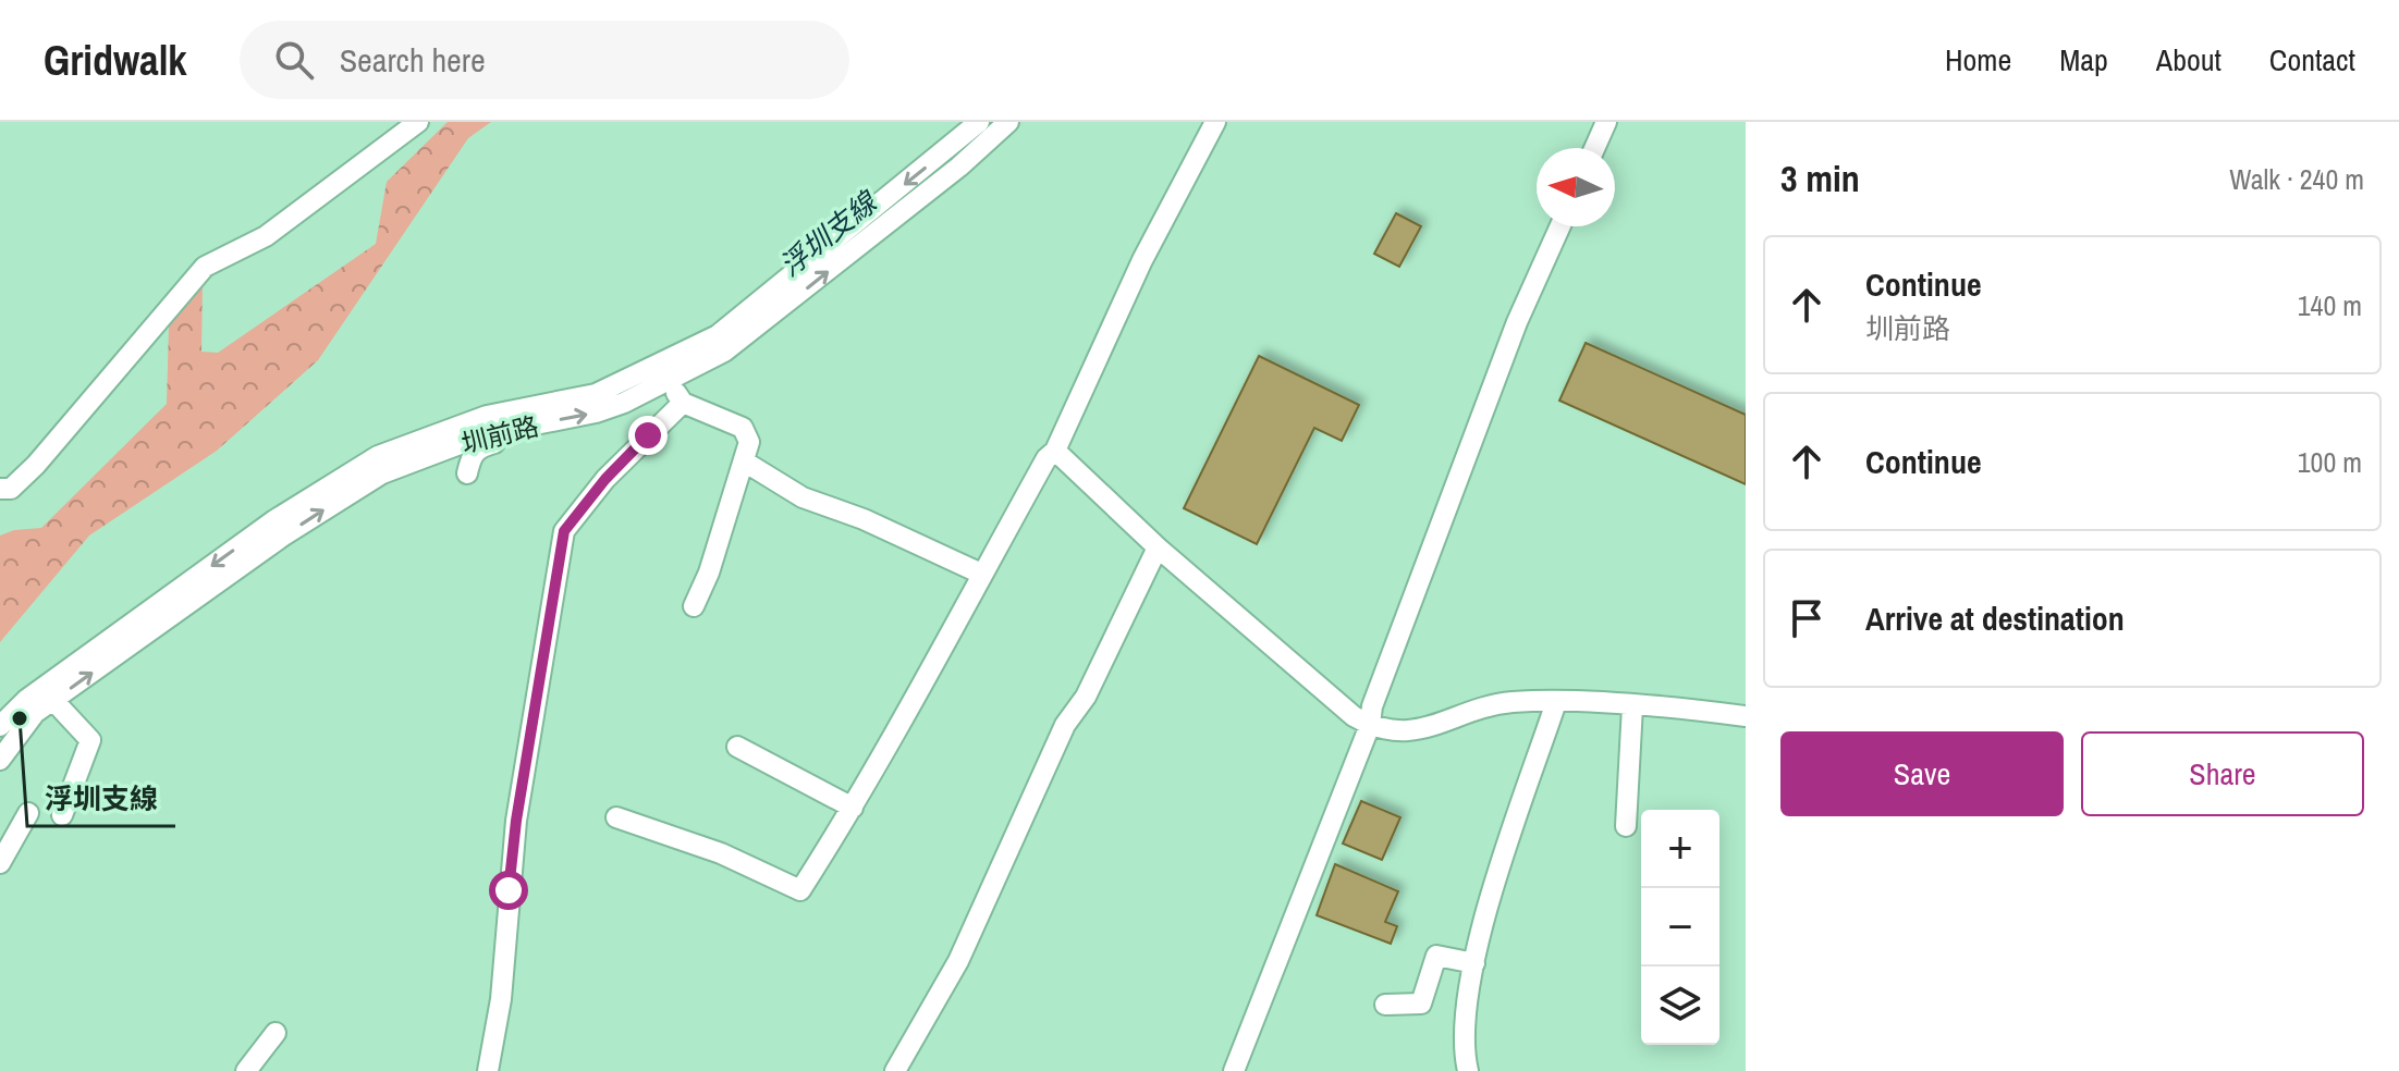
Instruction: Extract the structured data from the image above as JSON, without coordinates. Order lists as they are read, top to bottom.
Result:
{
  "streets": {
    "street": ["圳前路"]
  },
  "water": ["浮圳支線"],
  "places": ["浮圳支線"],
  "north": "left",
  "page": {
    "header": "Gridwalk",
    "search": "Search here",
    "nav": [
      "Home",
      "Map",
      "About",
      "Contact"
    ],
    "heading": ["3 min", "Walk · 240 m"],
    "list": [
      ["Continue", "圳前路", "140 m"],
      ["Continue", "100 m"],
      "Arrive at destination"
    ],
    "buttons": ["Save", "Share"],
    "map_buttons": ["+", "−"]
  }
}
